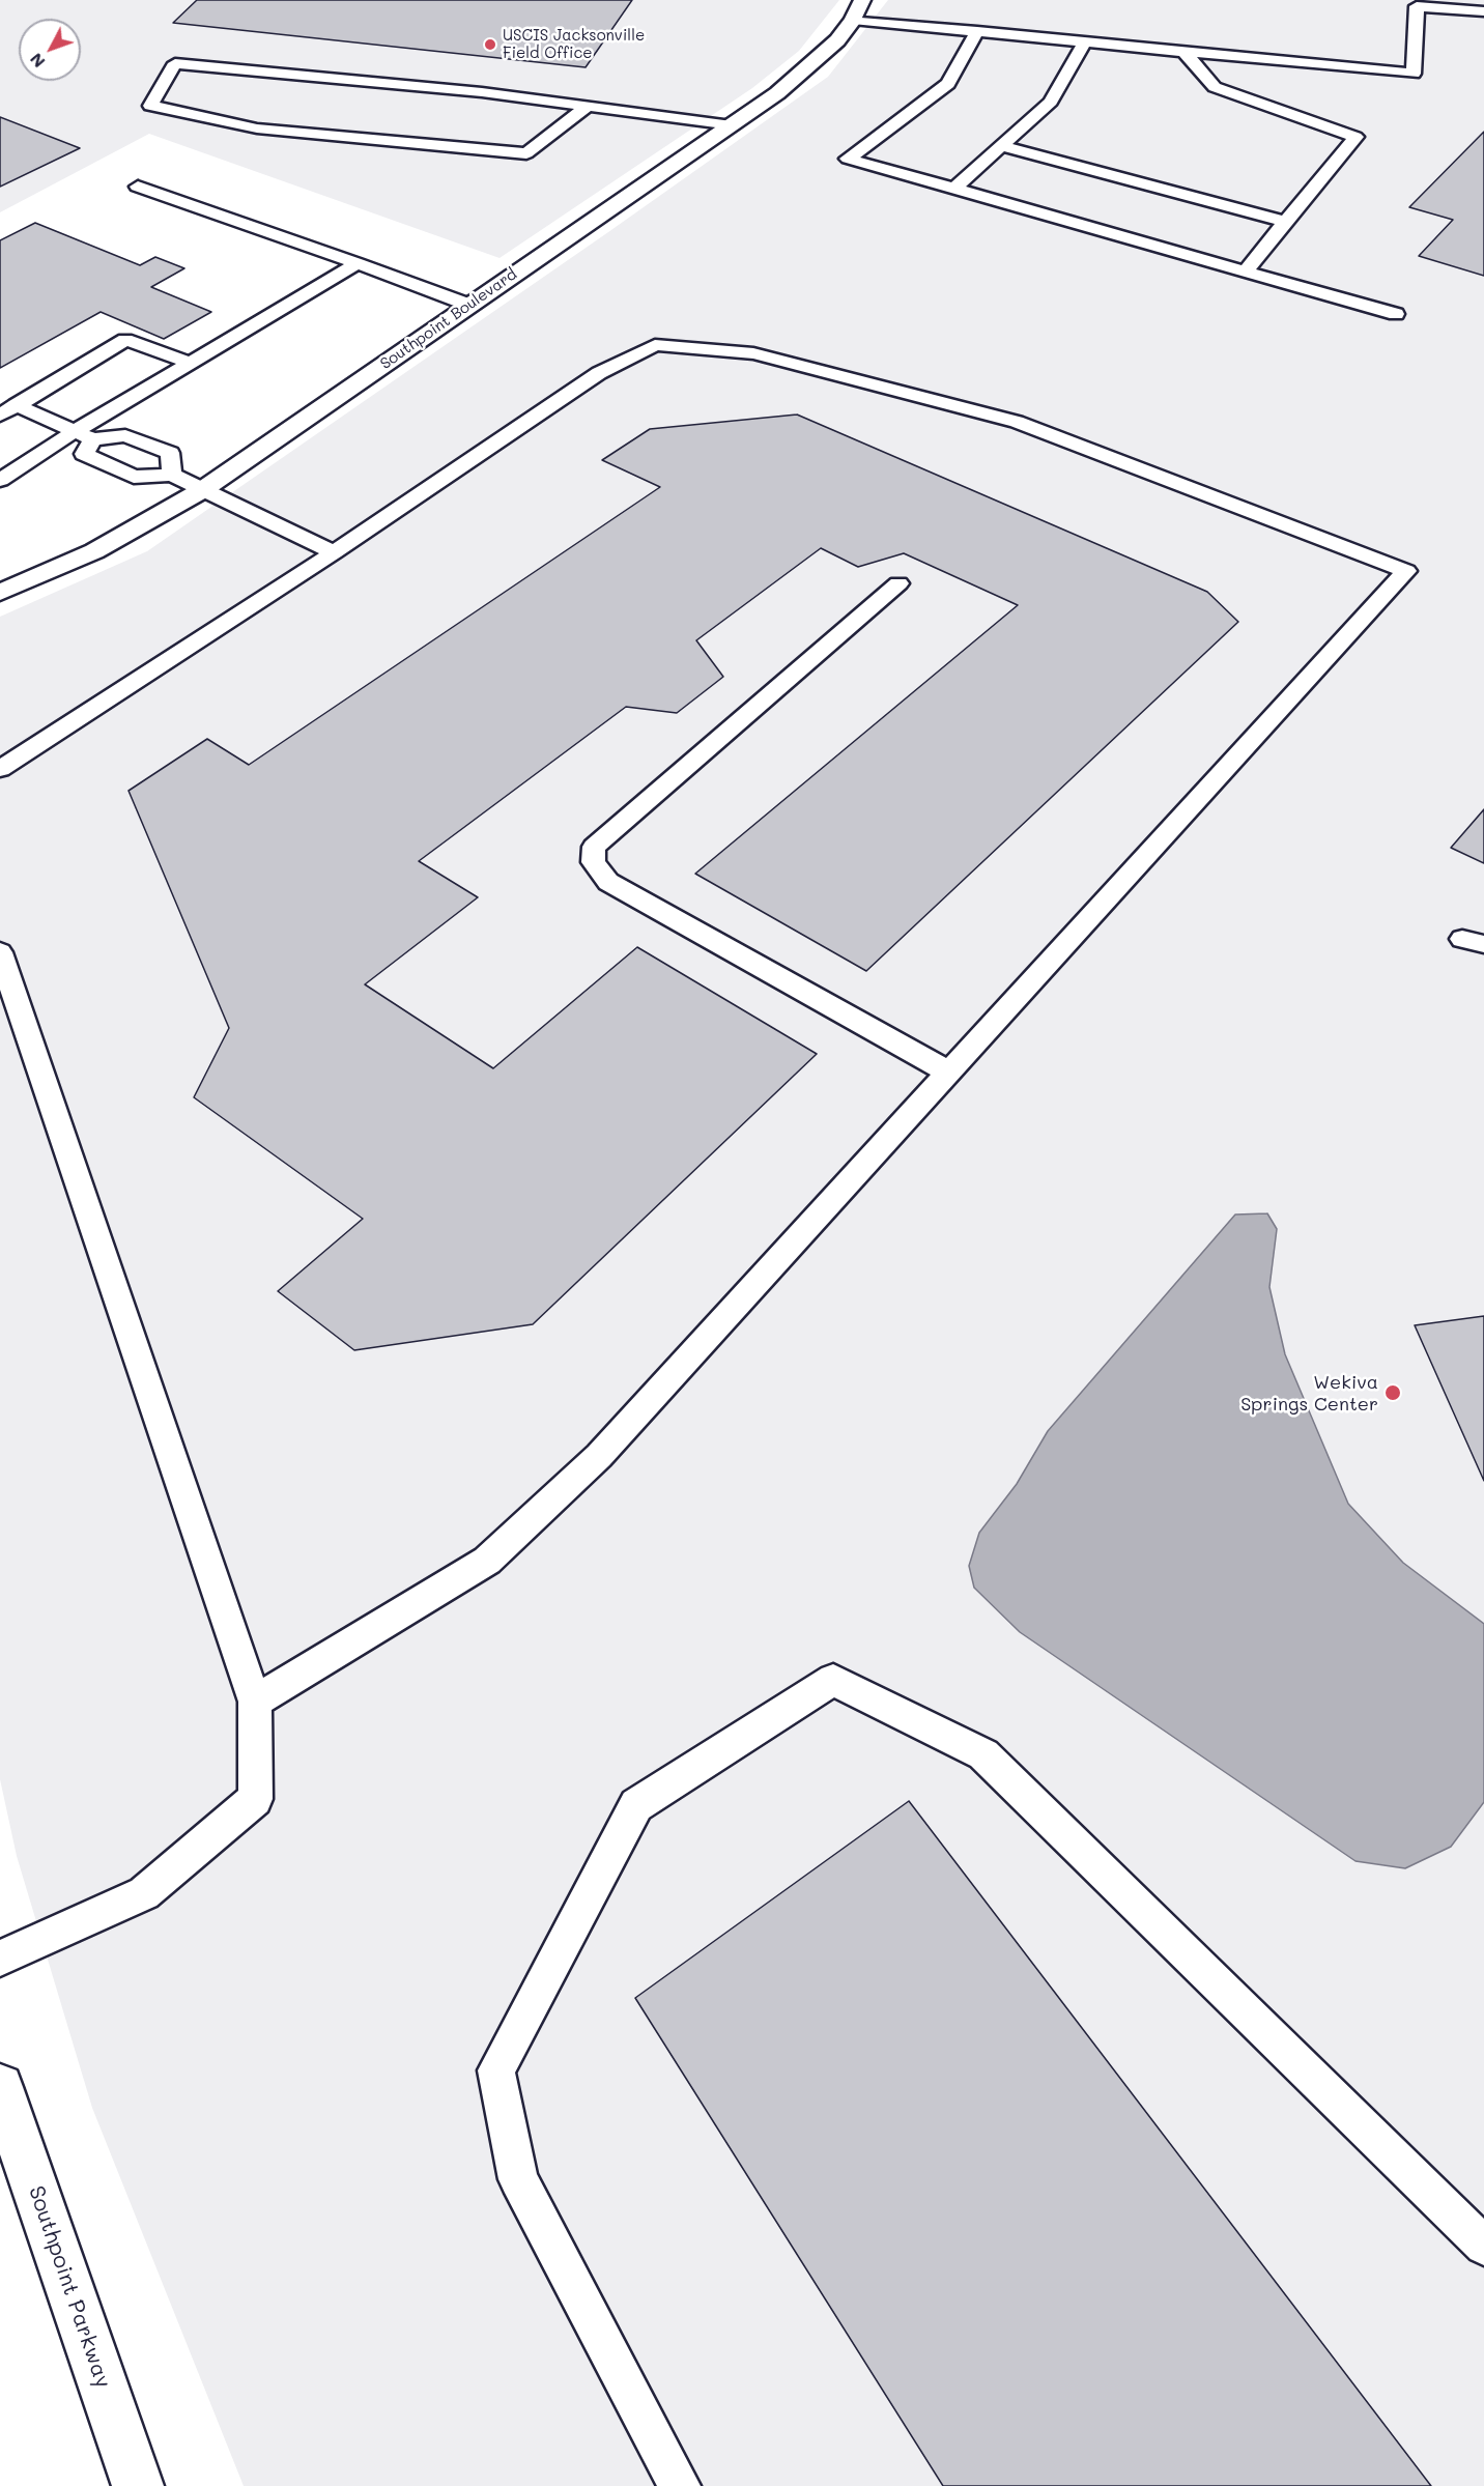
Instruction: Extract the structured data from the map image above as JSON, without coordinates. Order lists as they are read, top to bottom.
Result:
{
  "streets": {
    "street": ["Southpoint Boulevard", "Southpoint Parkway"]
  },
  "places": ["USCIS Jacksonville Field Office", "Wekiva Springs Center"],
  "north": "bottom left"
}
